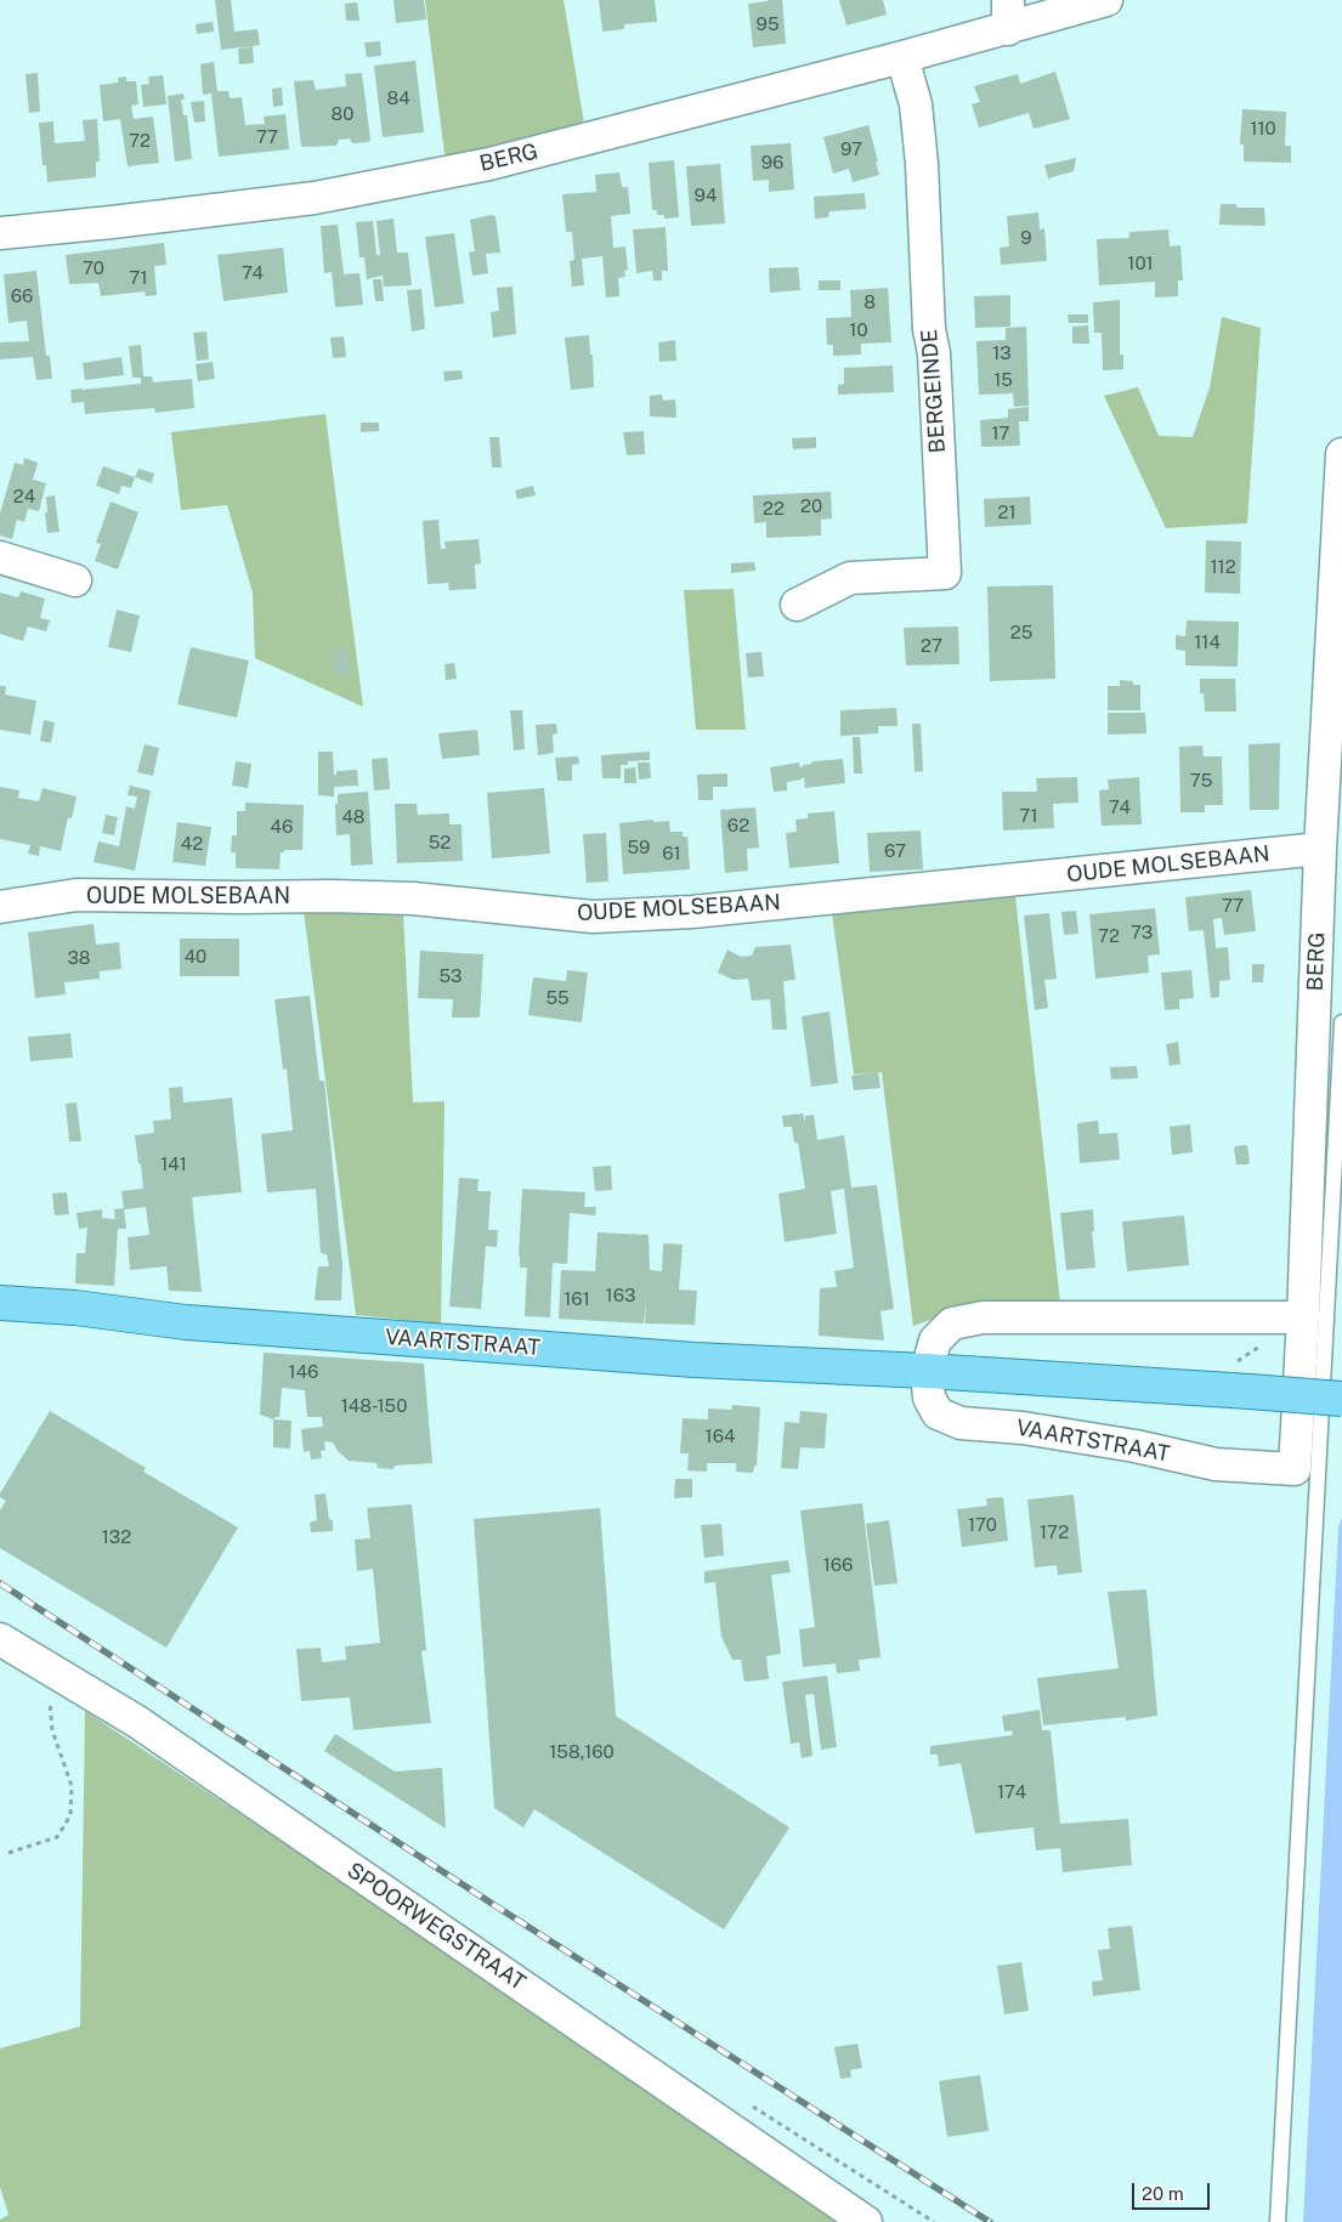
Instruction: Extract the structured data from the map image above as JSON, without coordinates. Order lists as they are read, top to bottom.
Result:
{
  "streets": {
    "main road": ["VAARTSTRAAT"],
    "street": [
      "BERG",
      "BERGEINDE",
      "OUDE MOLSEBAAN",
      "SPOORWEGSTRAAT"
    ]
  },
  "crossings": [
    ["BERG", "BERGEINDE"],
    ["BERG", "OUDE MOLSEBAAN"],
    ["BERG", "VAARTSTRAAT"]
  ],
  "house_numbers": [
    "95",
    "84",
    "80",
    "110",
    "77",
    "72",
    "97",
    "96",
    "94",
    "9",
    "101",
    "70",
    "74",
    "71",
    "66",
    "8",
    "10",
    "13",
    "15",
    "17",
    "24",
    "20",
    "22",
    "21",
    "112",
    "25",
    "114",
    "27",
    "75",
    "74",
    "71",
    "48",
    "62",
    "46",
    "52",
    "42",
    "59",
    "67",
    "61",
    "77",
    "73",
    "72",
    "40",
    "38",
    "53",
    "55",
    "141",
    "163",
    "161",
    "146",
    "148-150",
    "164",
    "170",
    "172",
    "132",
    "166",
    "158,160",
    "174"
  ],
  "scale_bar": "20 m"
}
